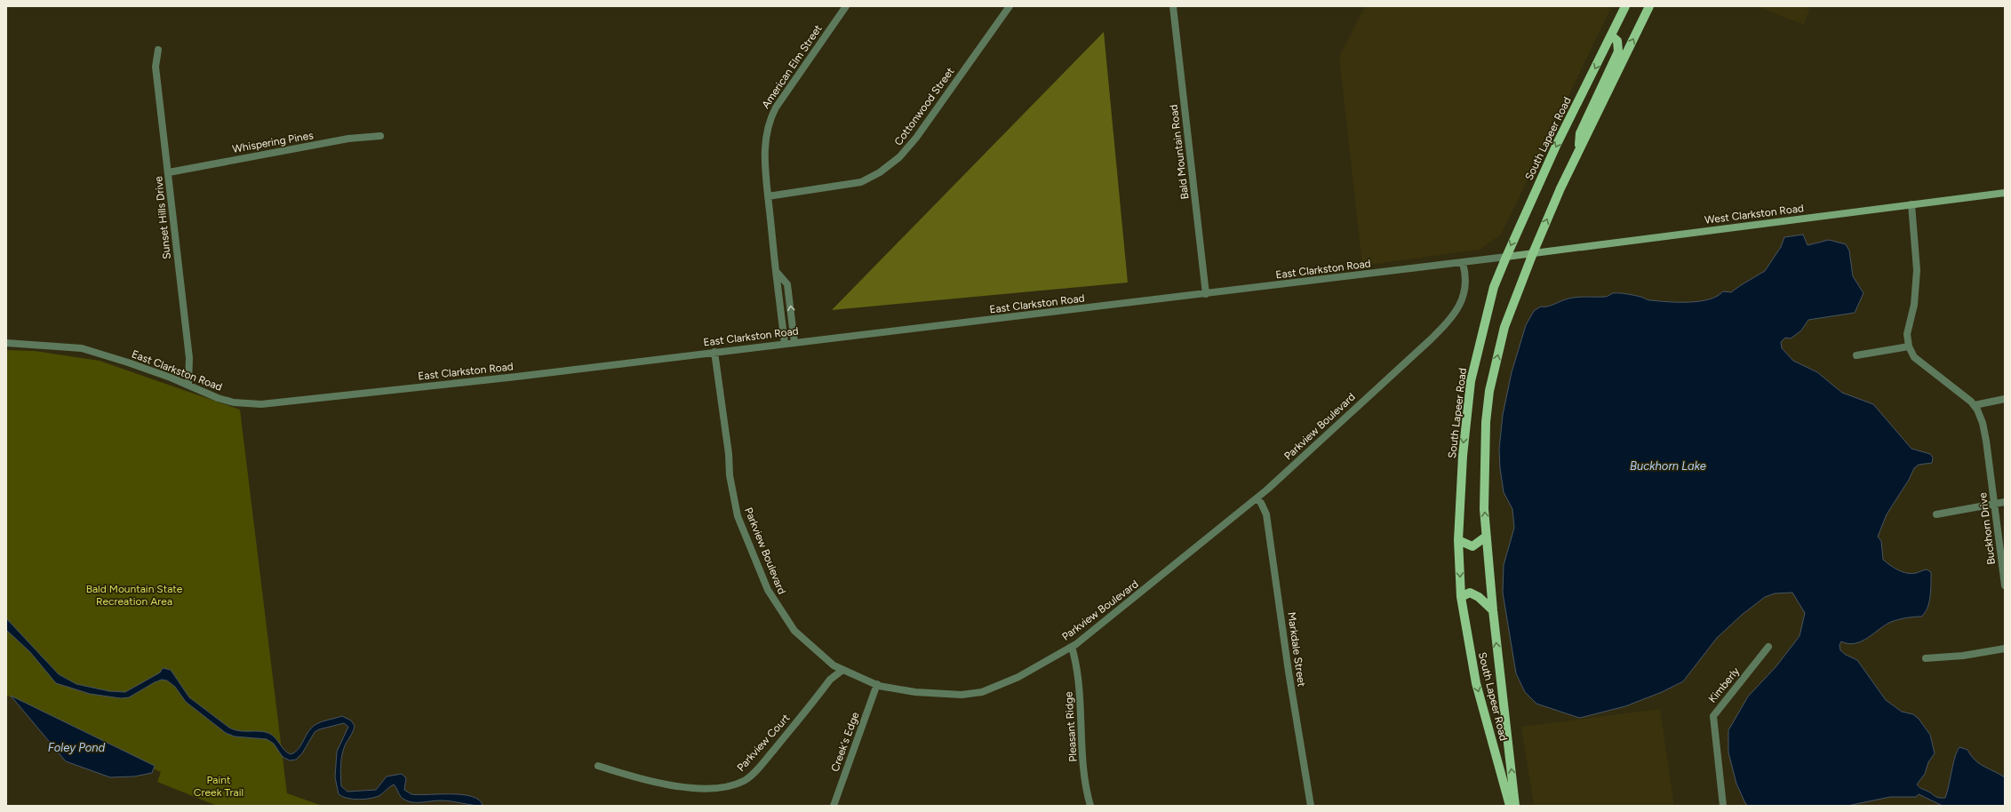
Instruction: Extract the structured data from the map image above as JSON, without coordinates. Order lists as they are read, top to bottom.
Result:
{
  "streets": {
    "main road": ["South Lapeer Road", "West Clarkston Road"],
    "street": [
      "American Elm Street",
      "Cottonwood Street",
      "Whispering Pines",
      "Bald Mountain Road",
      "Sunset Hills Drive",
      "East Clarkston Road",
      "Parkview Boulevard",
      "Buckhorn Drive",
      "Markdale Street",
      "Kimberly",
      "Pleasant Ridge",
      "Creek's Edge",
      "Parkview Court"
    ]
  },
  "crossings": [
    ["American Elm Street", "Cottonwood Street"],
    ["American Elm Street", "East Clarkston Road"],
    ["South Lapeer Road", "West Clarkston Road"],
    ["South Lapeer Road", "East Clarkston Road"],
    ["Whispering Pines", "Sunset Hills Drive"],
    ["Bald Mountain Road", "East Clarkston Road"],
    ["West Clarkston Road", "East Clarkston Road"],
    ["Sunset Hills Drive", "East Clarkston Road"],
    ["East Clarkston Road", "Parkview Boulevard"],
    ["Parkview Boulevard", "Markdale Street"],
    ["Parkview Boulevard", "Pleasant Ridge"],
    ["Parkview Boulevard", "Creek's Edge"],
    ["Parkview Boulevard", "Parkview Court"]
  ],
  "water": ["Buckhorn Lake", "Foley Pond"],
  "parks": ["Bald Mountain State Recreation Area", "Paint Creek Trail"]
}
